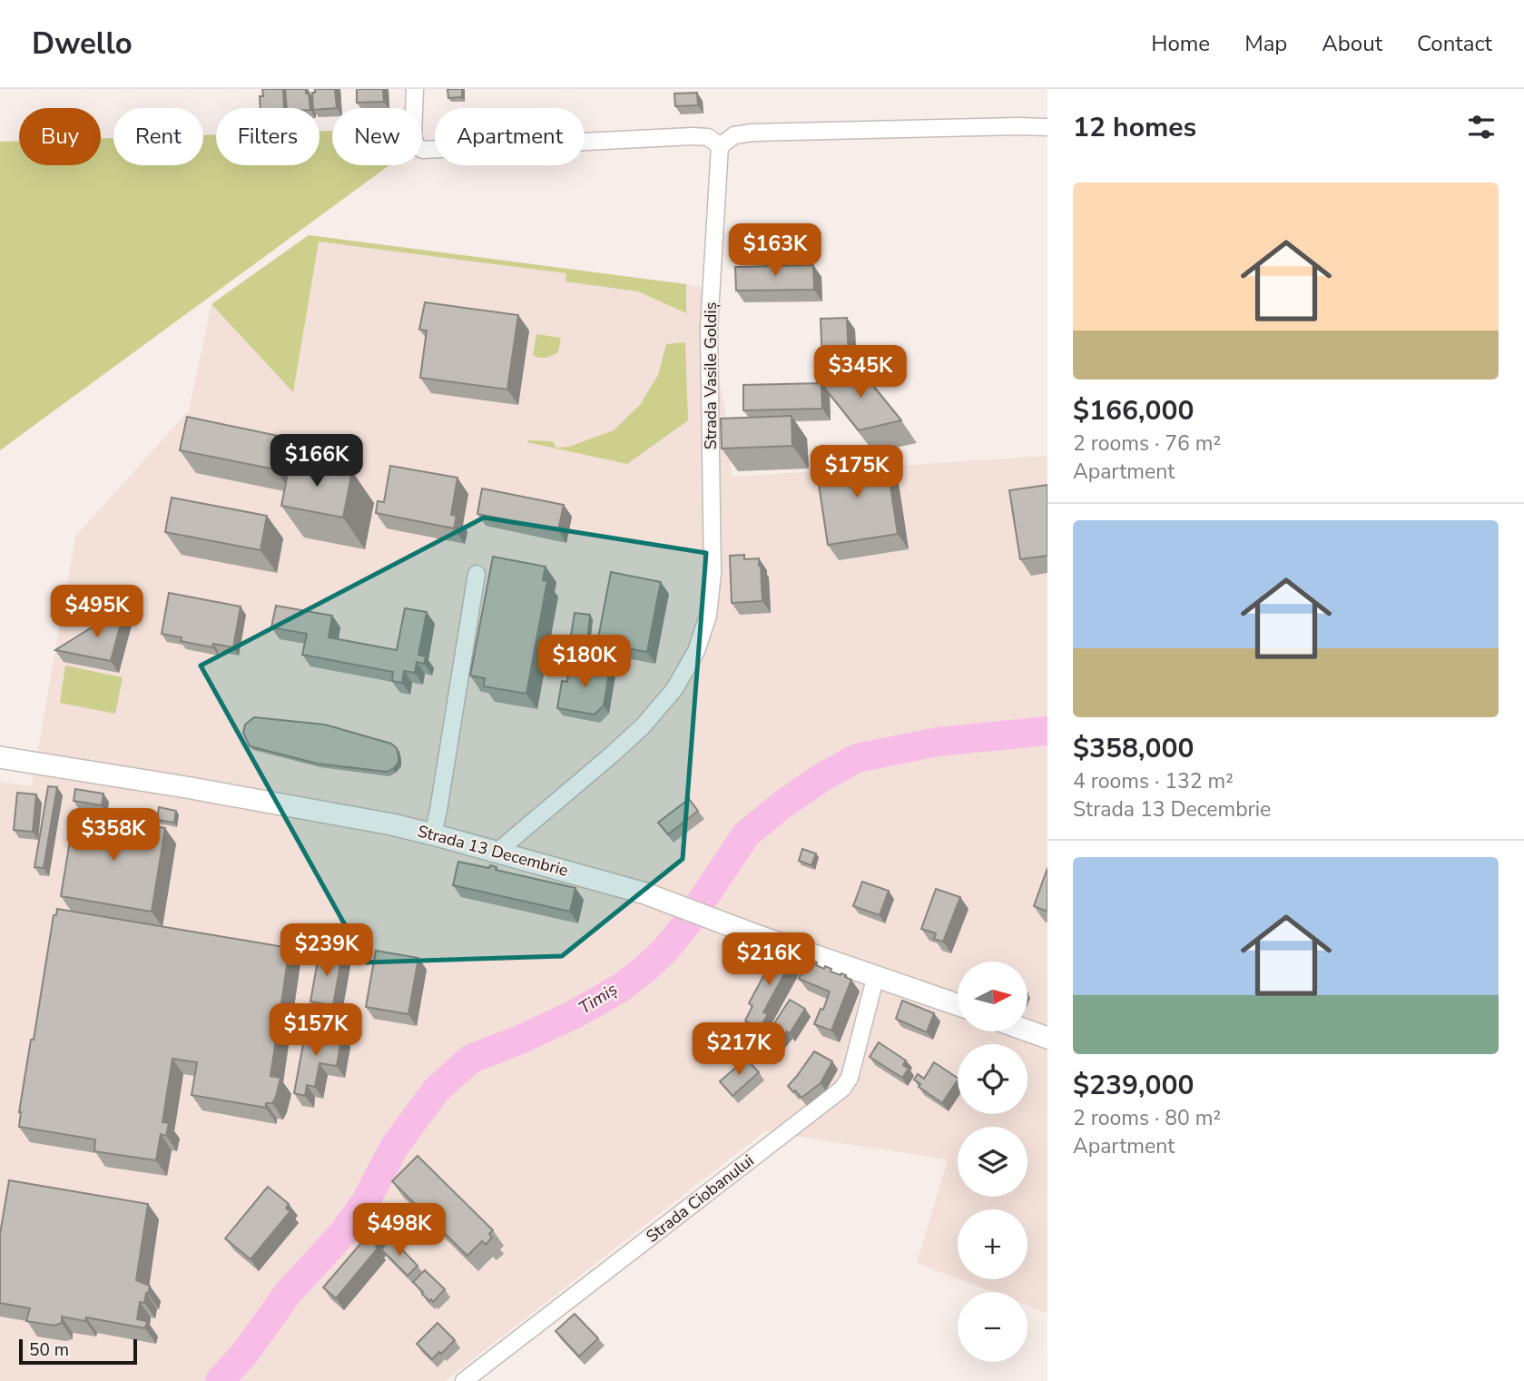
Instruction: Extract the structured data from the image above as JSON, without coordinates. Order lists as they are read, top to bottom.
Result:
{
  "streets": {
    "main road": ["Strada 13 Decembrie"],
    "street": ["Strada Vasile Goldiș", "Strada Ciobanului"]
  },
  "crossings": [
    ["Strada Vasile Goldiș", "Strada 13 Decembrie"],
    ["Strada 13 Decembrie", "Strada Ciobanului"]
  ],
  "water": ["Timiș"],
  "scale_bar": "50 m",
  "north": "right",
  "page": {
    "header": "Dwello",
    "nav": [
      "Home",
      "Map",
      "About",
      "Contact"
    ],
    "heading": "12 homes",
    "chip": [
      "Buy",
      "Rent",
      "Filters",
      "New",
      "Apartment"
    ],
    "list": [
      {
        "name": "$166,000",
        "note": "2 rooms · 76 m² · Apartment"
      },
      {
        "name": "$358,000",
        "note": "4 rooms · 132 m² · Strada 13 Decembrie"
      },
      {
        "name": "$239,000",
        "note": "2 rooms · 80 m² · Apartment"
      }
    ],
    "price": [
      "$163K",
      "$345K",
      "$166K",
      "$175K",
      "$495K",
      "$180K",
      "$358K",
      "$239K",
      "$216K",
      "$157K",
      "$217K",
      "$498K"
    ],
    "map_buttons": ["+", "−"],
    "scale": "50 m"
  }
}
